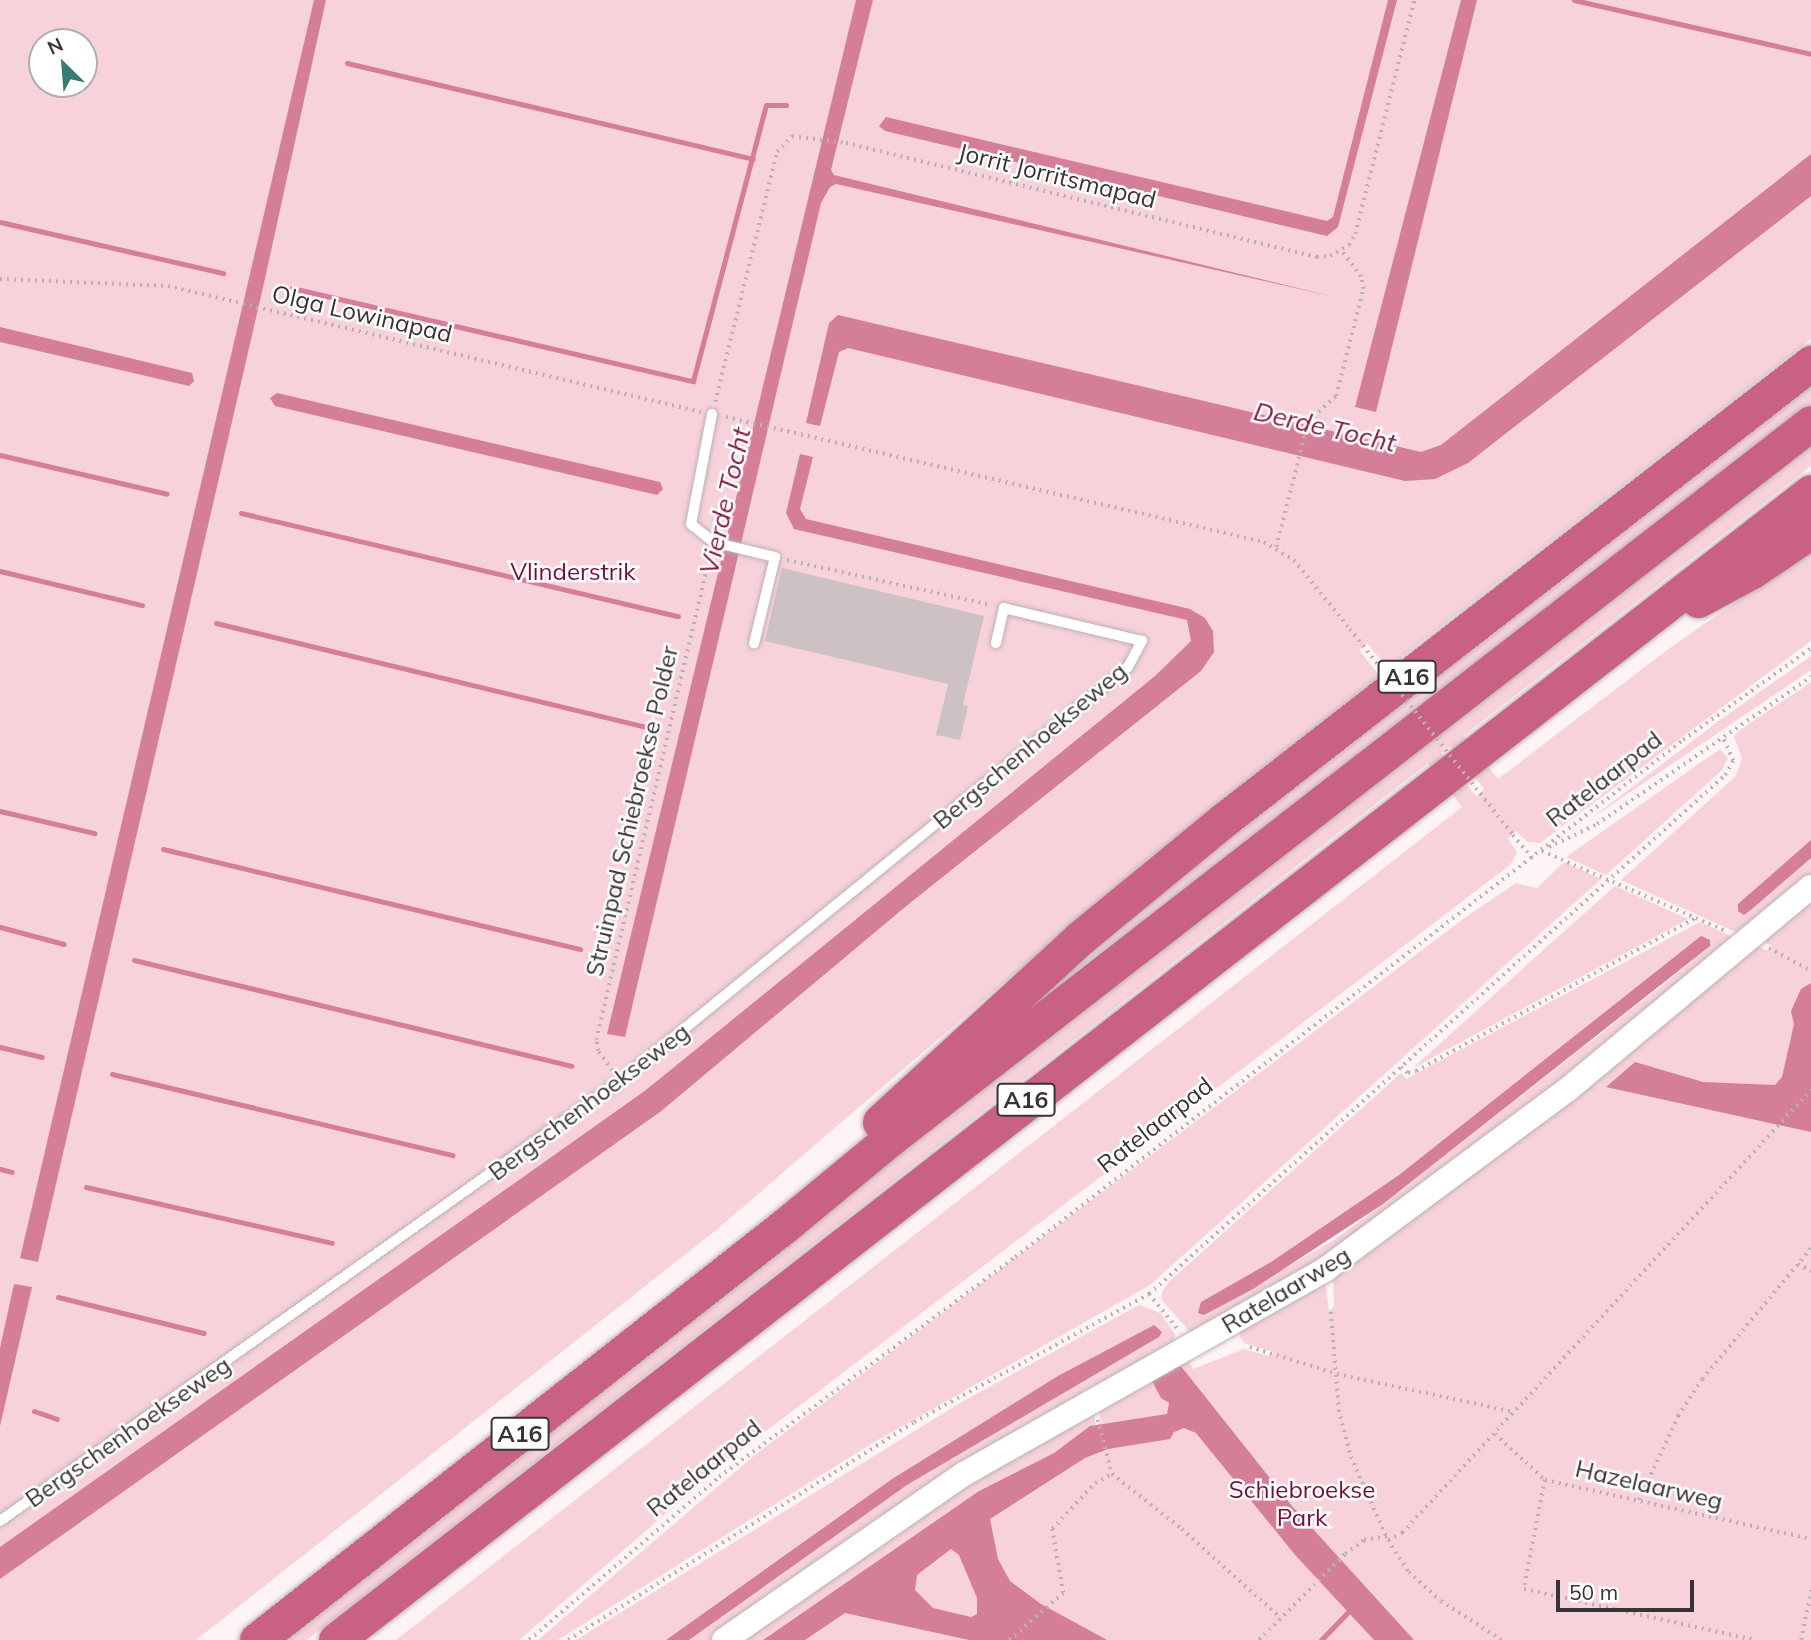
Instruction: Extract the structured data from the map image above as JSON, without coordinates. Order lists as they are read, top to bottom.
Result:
{
  "streets": {
    "highway": ["A16"],
    "street": ["Ratelaarweg"],
    "lane": ["Bergschenhoekseweg"],
    "path": [
      "Jorrit Jorritsmapad",
      "Olga Lowinapad",
      "Ratelaarpad",
      "Struinpad Schiebroekse Polder",
      "Hazelaarweg"
    ]
  },
  "crossings": [
    ["Jorrit Jorritsmapad", "Olga Lowinapad"],
    ["Bergschenhoekseweg", "Struinpad Schiebroekse Polder"]
  ],
  "water": ["Derde Tocht", "Vierde Tocht"],
  "parks": ["Vlinderstrik", "Schiebroekse Park"],
  "scale_bar": "50 m",
  "north": "top left"
}
